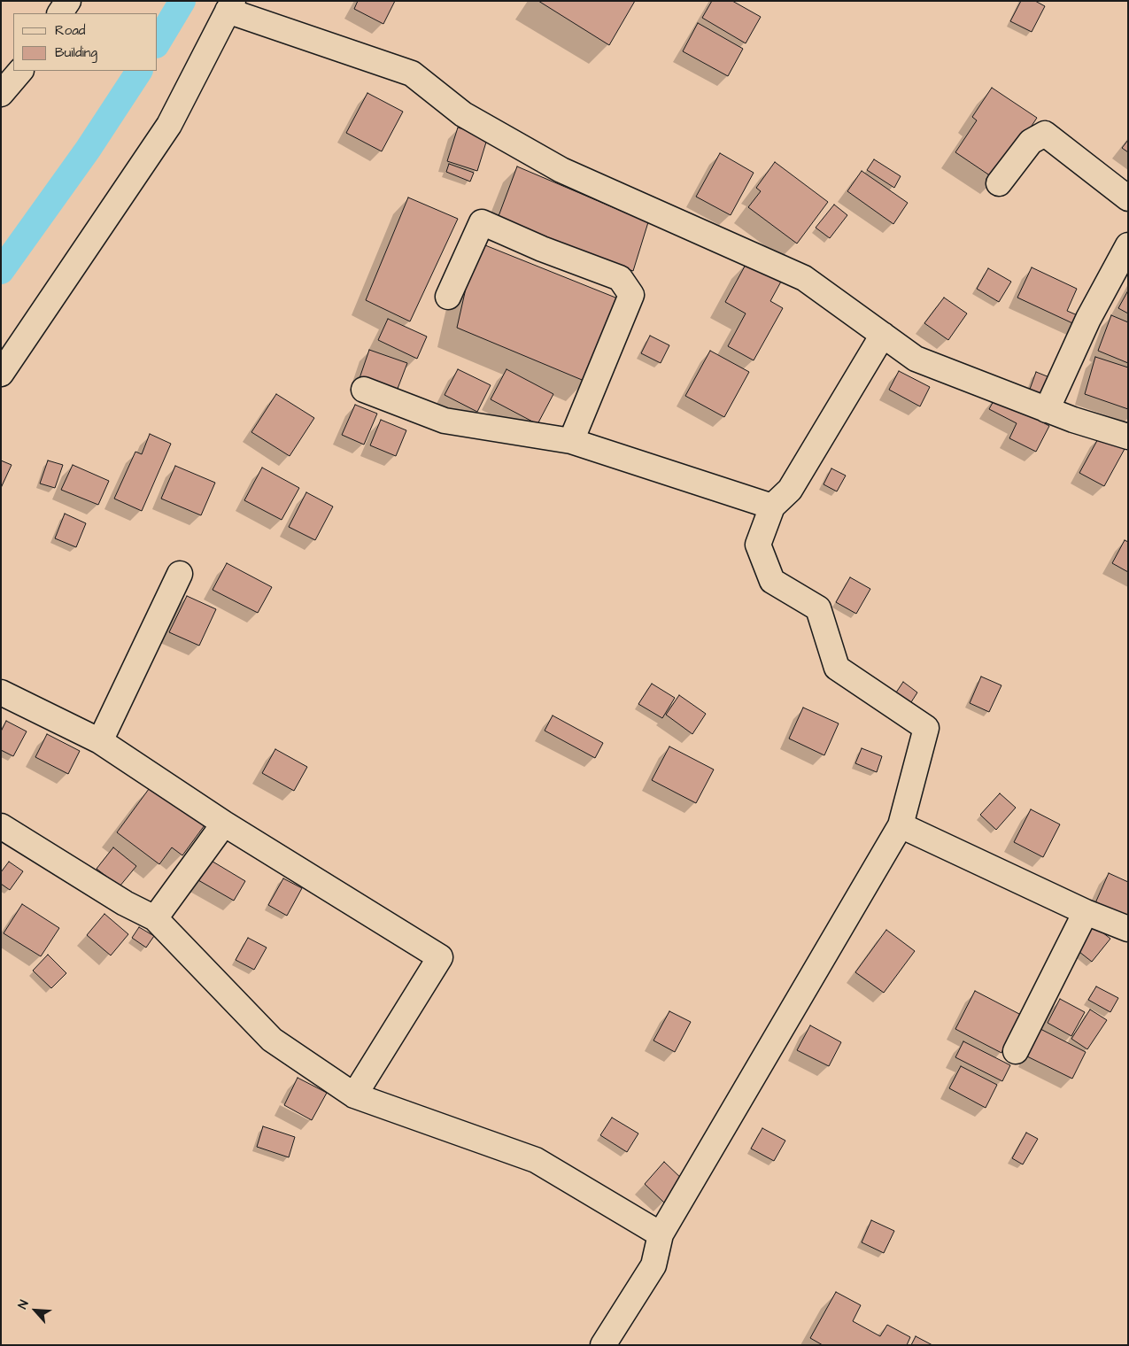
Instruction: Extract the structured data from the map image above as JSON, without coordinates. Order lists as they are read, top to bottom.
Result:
{
  "legend": ["Road", "Building"],
  "north": "top left"
}
